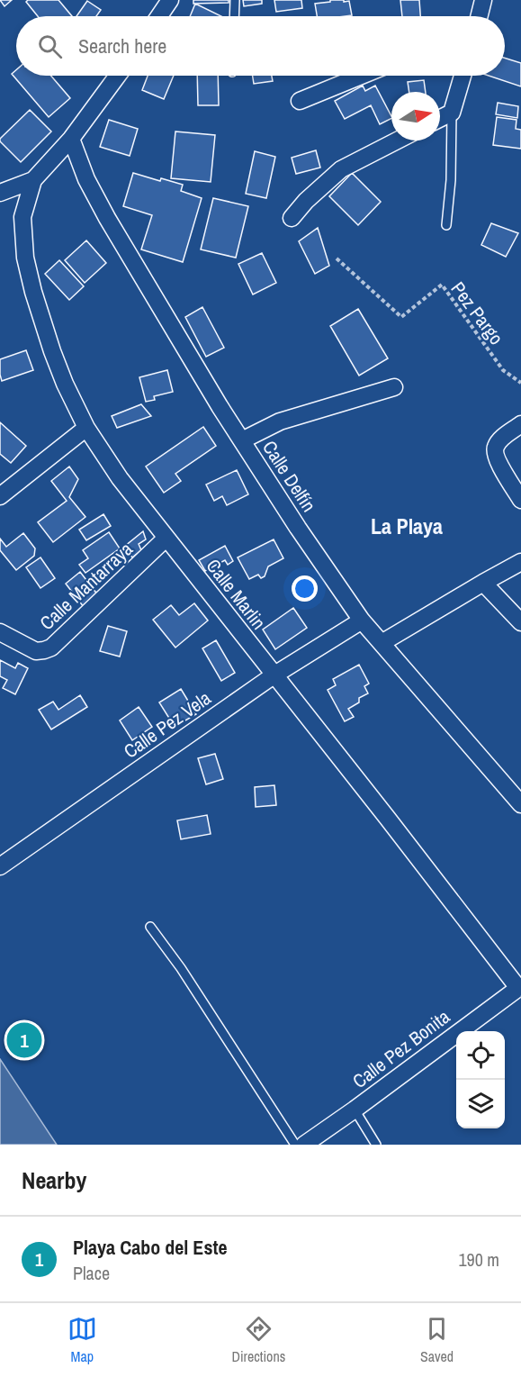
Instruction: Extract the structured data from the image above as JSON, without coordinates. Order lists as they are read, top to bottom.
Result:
{
  "streets": {
    "street": [
      "Calle Delfín",
      "Calle Mantarraya",
      "Calle Marlin",
      "Calle Pez Vela",
      "Calle Pez Bonita"
    ],
    "path": ["Pez Pargo"]
  },
  "crossings": [
    ["Calle Delfín", "Calle Pez Vela"],
    ["Calle Mantarraya", "Calle Marlin"],
    ["Calle Marlin", "Calle Pez Vela"],
    ["Calle Marlin", "Calle Pez Bonita"]
  ],
  "districts": ["La Playa"],
  "north": "right",
  "page": {
    "search": "Search here",
    "pins": "1",
    "heading": "Nearby",
    "list": [
      {
        "mark": "1",
        "name": "Playa Cabo del Este",
        "note": "Place",
        "value": "190 m"
      }
    ],
    "nav": ["Map", "Directions", "Saved"]
  }
}
